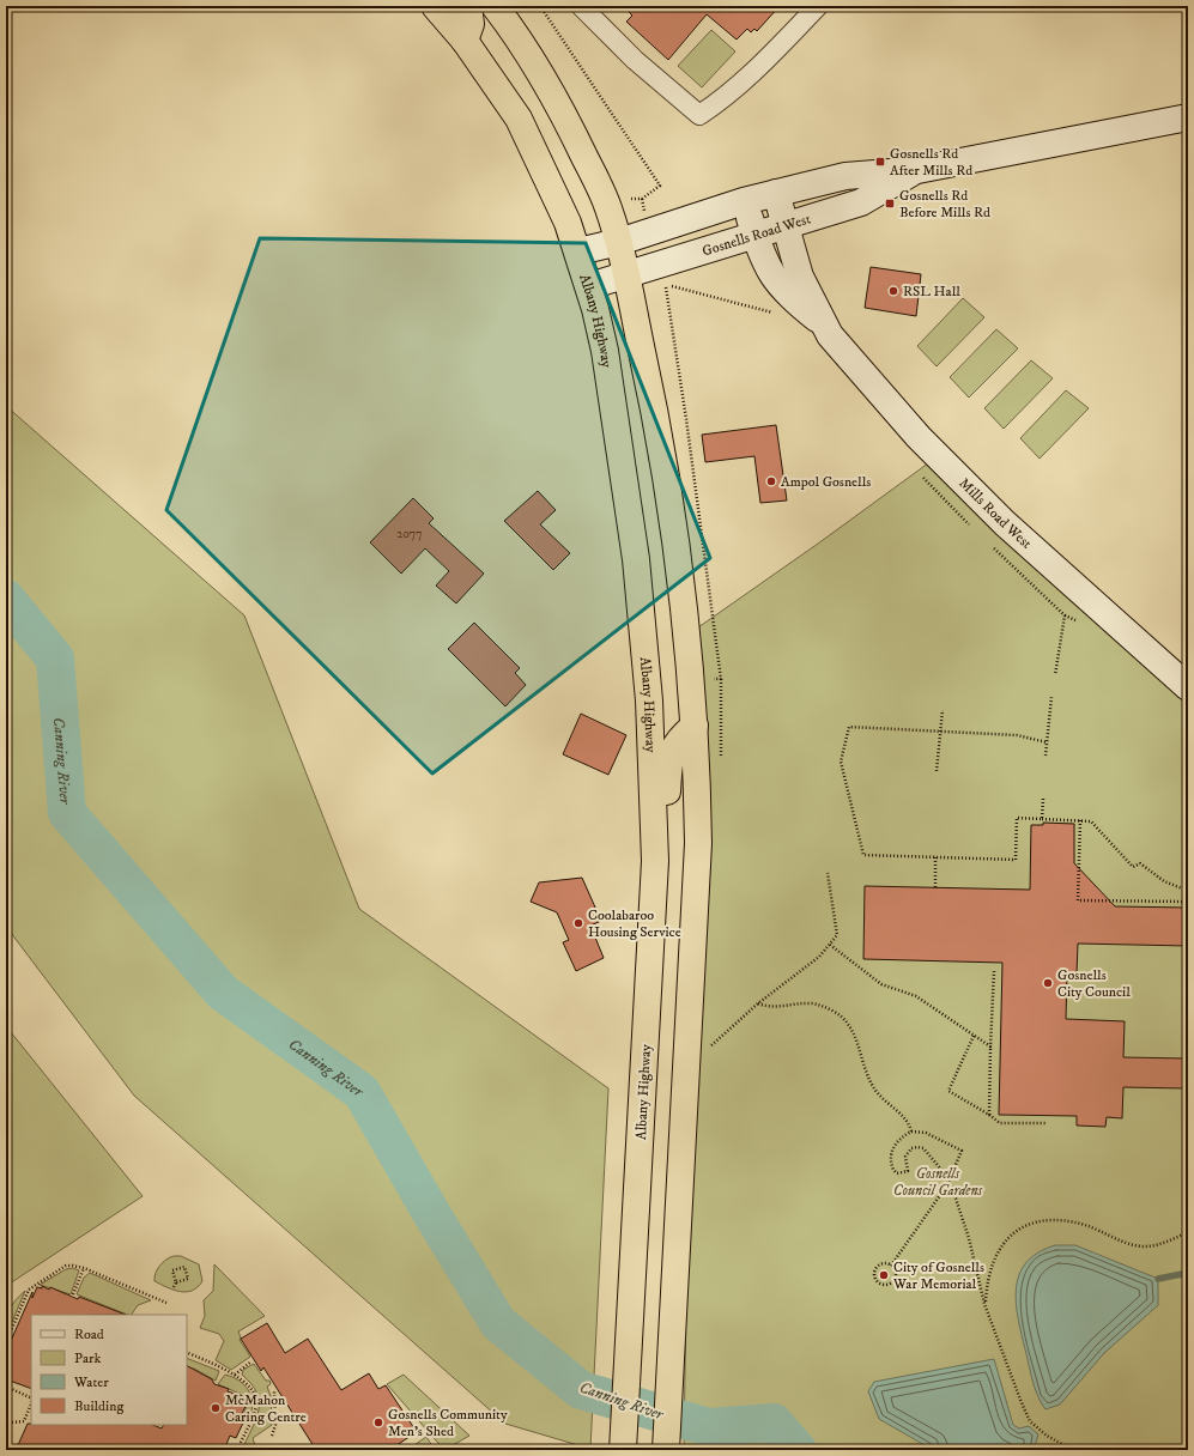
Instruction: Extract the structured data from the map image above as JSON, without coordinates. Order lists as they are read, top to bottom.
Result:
{
  "streets": {
    "highway": ["Albany Highway"],
    "main road": ["Gosnells Road West", "Mills Road West"]
  },
  "crossings": [
    ["Gosnells Road West", "Albany Highway"],
    ["Gosnells Road West", "Mills Road West"]
  ],
  "water": ["Canning River"],
  "parks": ["Gosnells Council Gardens"],
  "places": {
    "transit": ["Gosnells Rd After Mills Rd", "Gosnells Rd Before Mills Rd"],
    "other": [
      "RSL Hall",
      "Ampol Gosnells",
      "Coolabaroo Housing Service",
      "Gosnells City Council",
      "City of Gosnells War Memorial",
      "McMahon Caring Centre",
      "Gosnells Community Men's Shed"
    ]
  },
  "house_numbers": ["2077"],
  "legend": [
    "Road",
    "Park",
    "Water",
    "Building"
  ]
}
